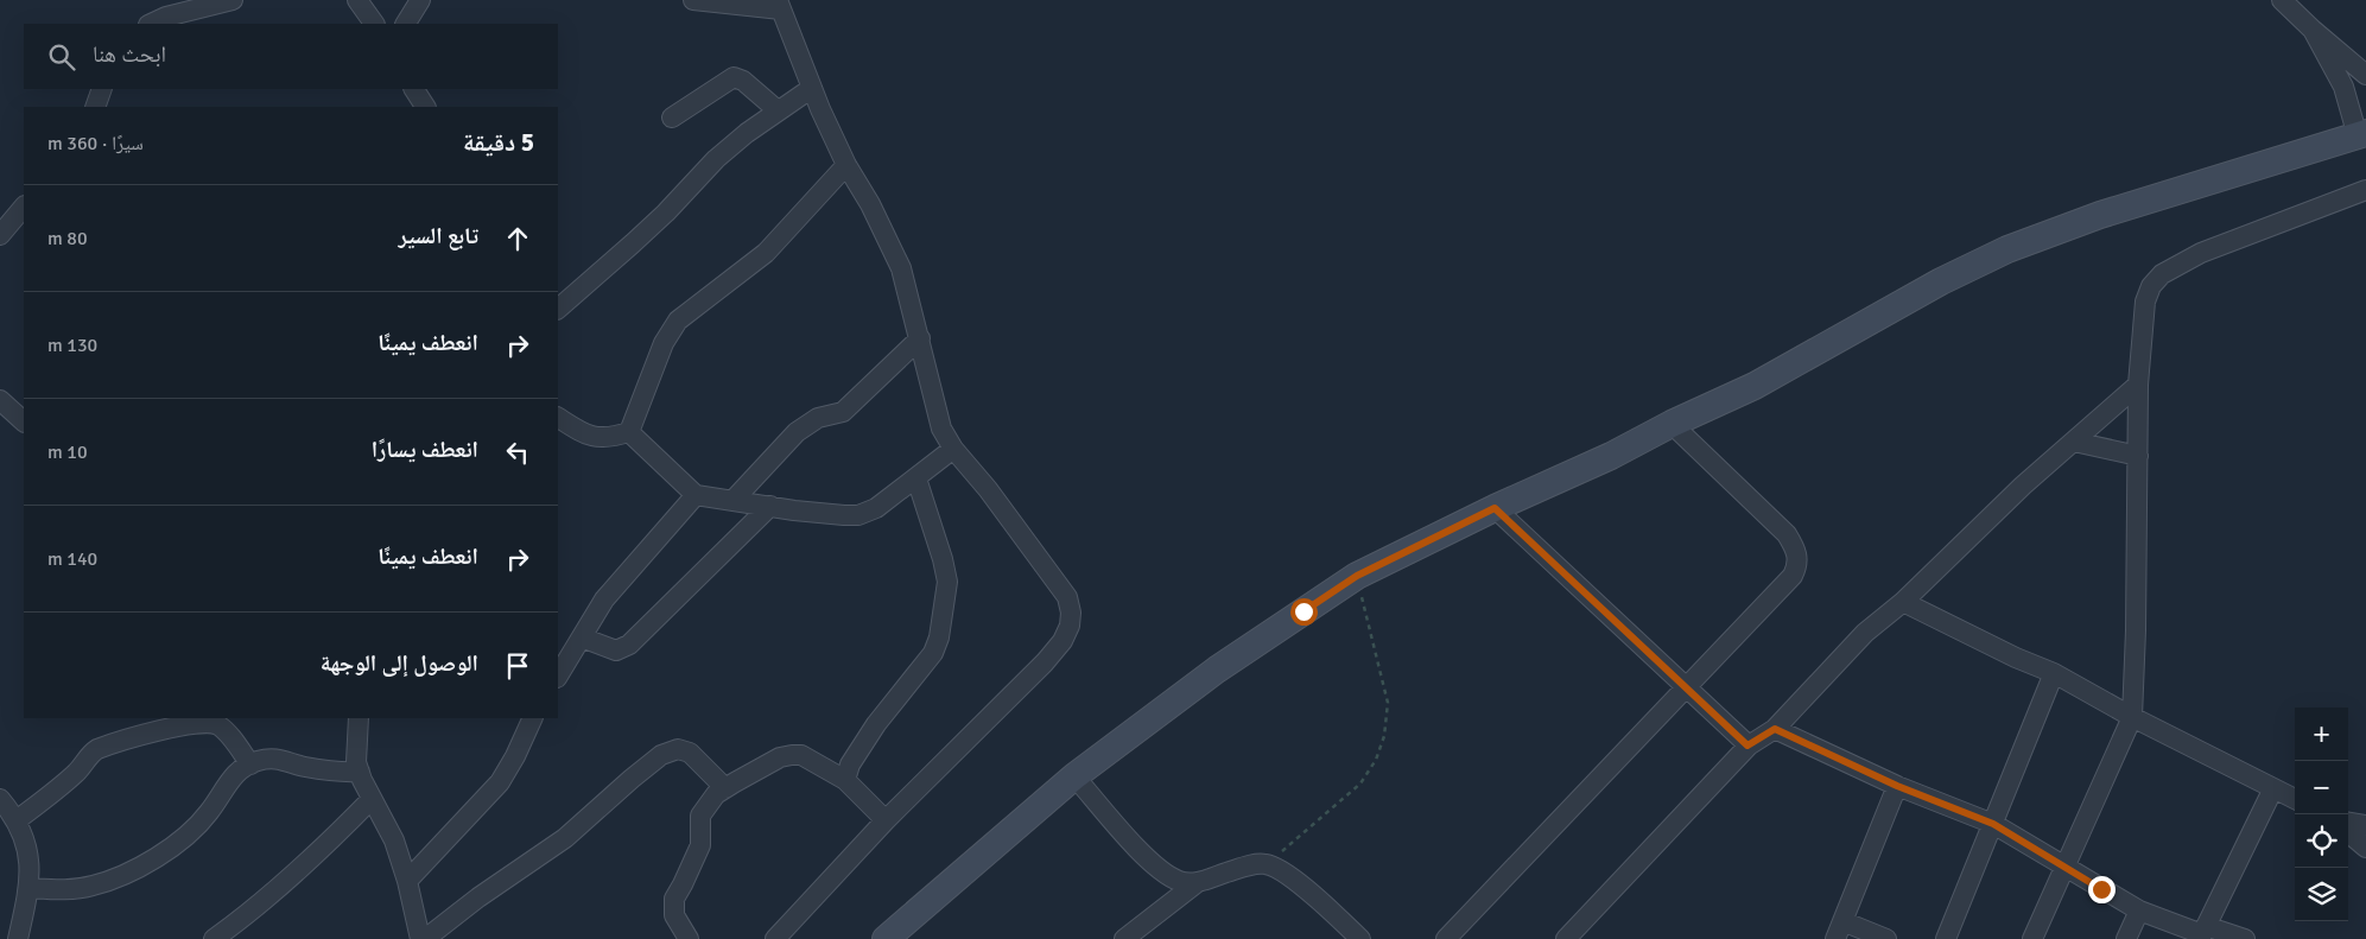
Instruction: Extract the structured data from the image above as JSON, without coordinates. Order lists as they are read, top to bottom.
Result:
{
  "page": {
    "search": "ابحث هنا",
    "heading": ["5 دقيقة", "سيرًا · 360 m"],
    "list": [
      ["تابع السير", "80 m"],
      ["انعطف يمينًا", "130 m"],
      ["انعطف يسارًا", "10 m"],
      ["انعطف يمينًا", "140 m"],
      "الوصول إلى الوجهة"
    ],
    "map_buttons": ["+", "−"]
  }
}
